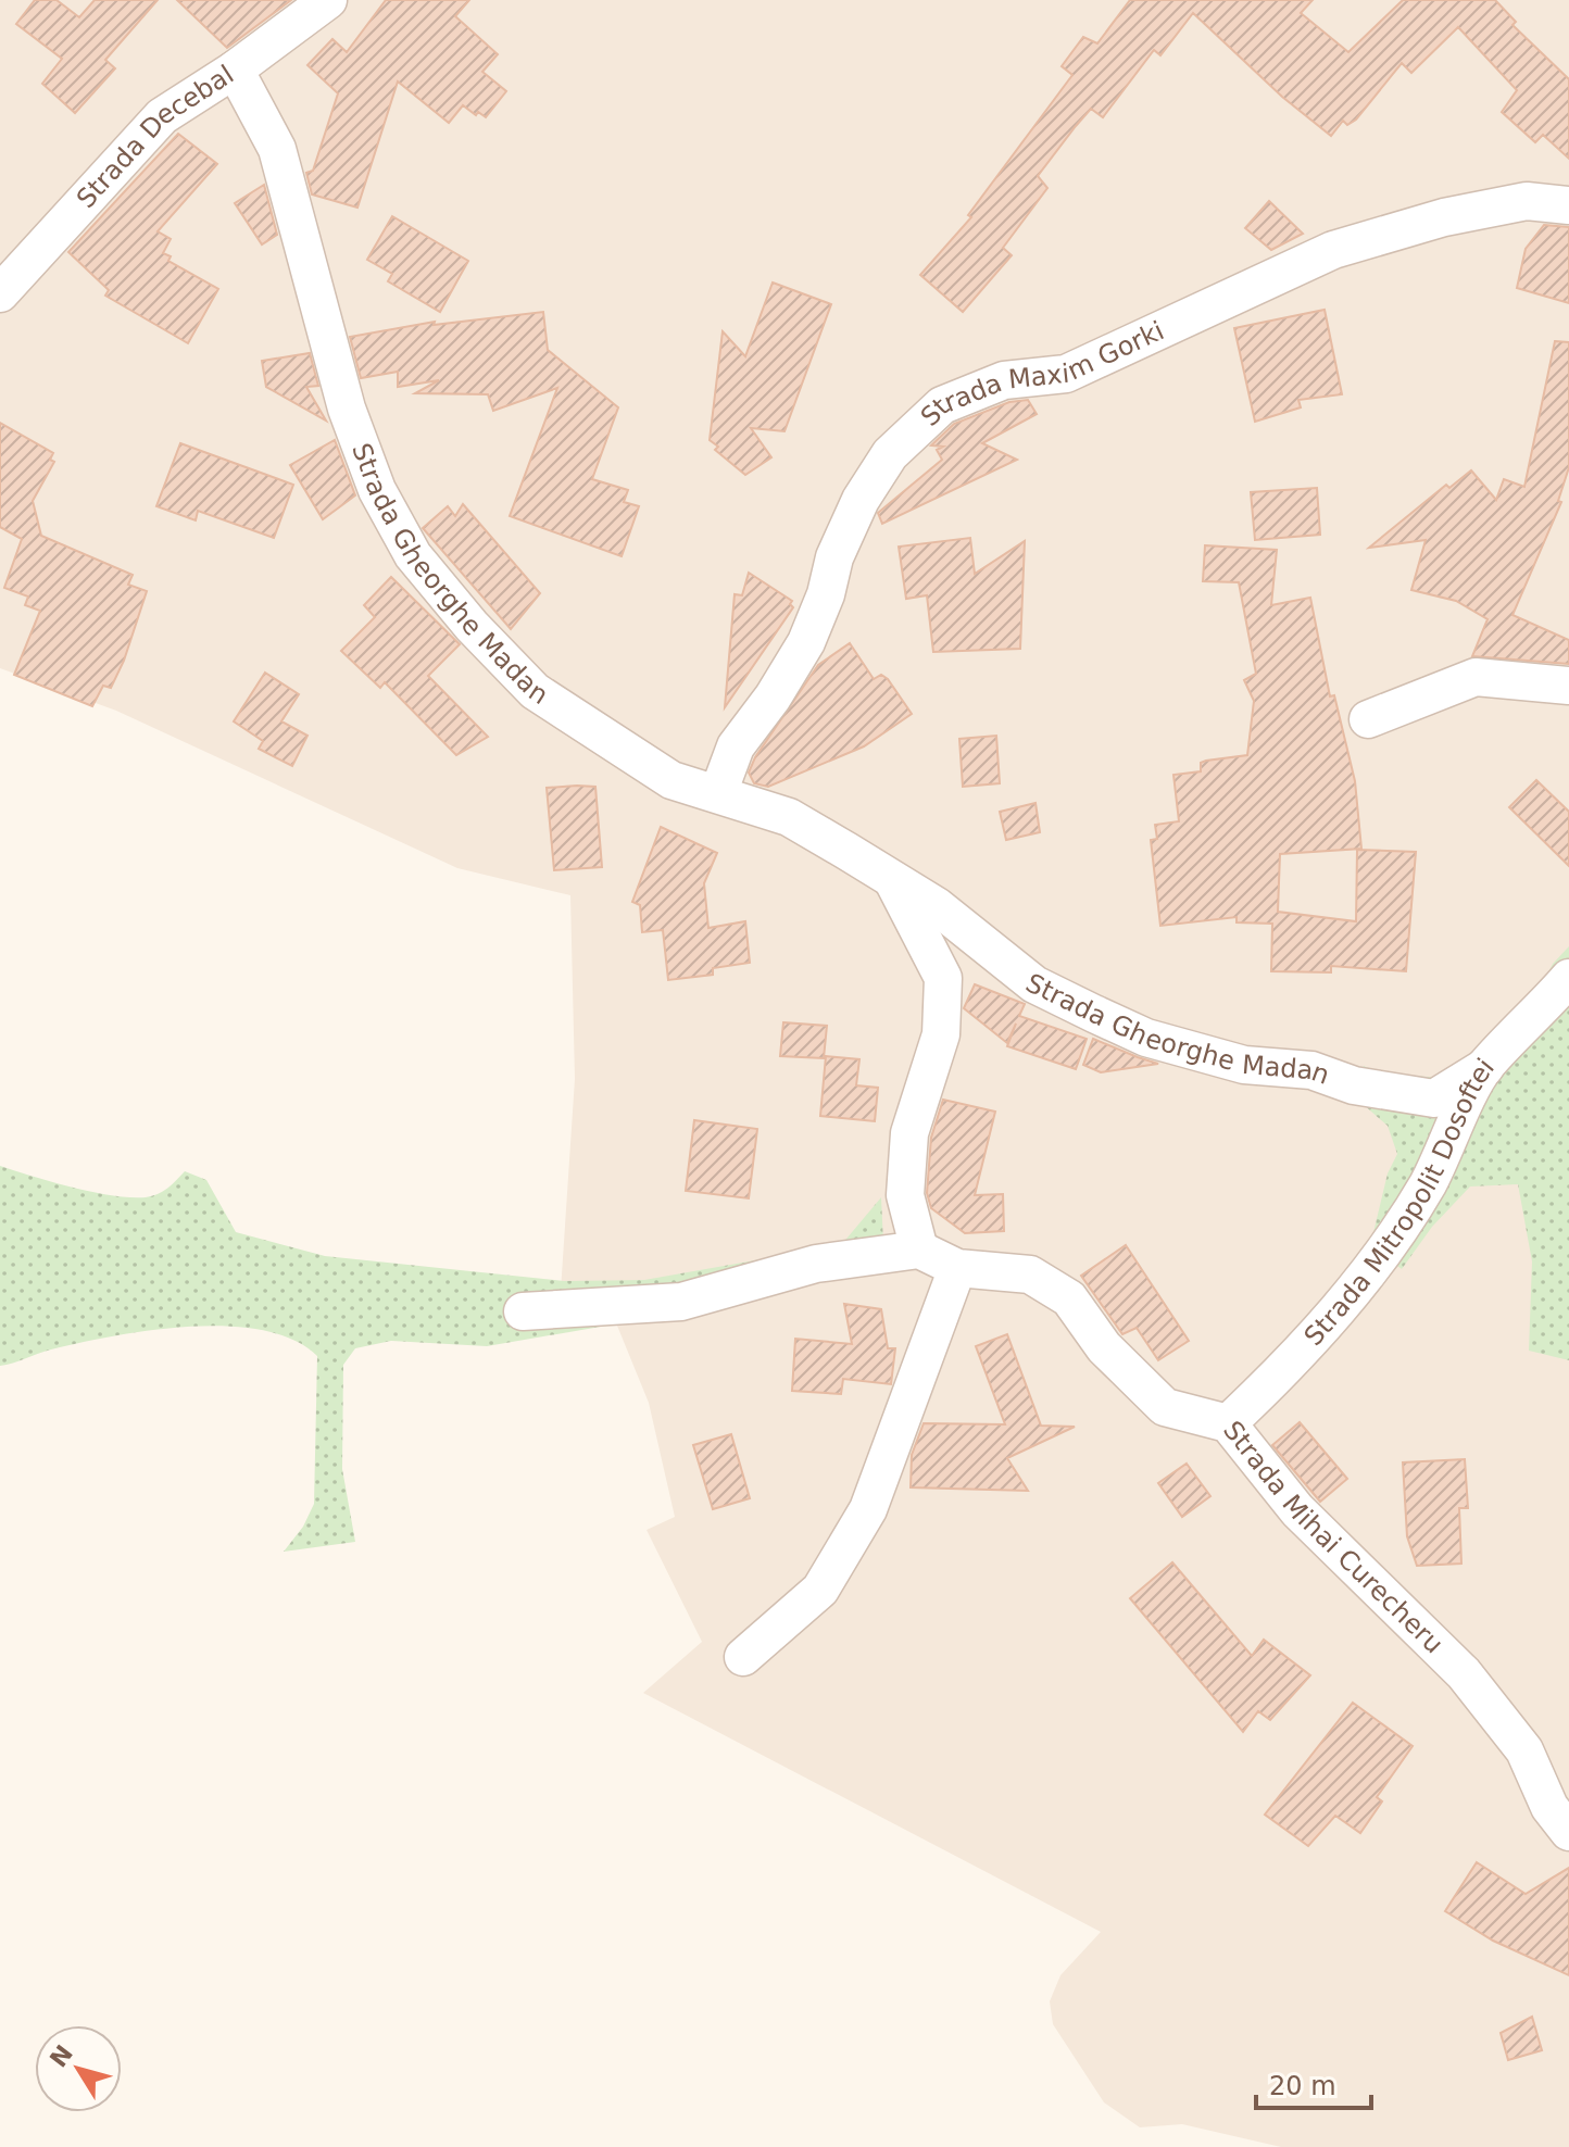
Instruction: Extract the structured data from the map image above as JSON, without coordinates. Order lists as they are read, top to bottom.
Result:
{
  "streets": {
    "street": [
      "Strada Decebal",
      "Strada Maxim Gorki",
      "Strada Gheorghe Madan",
      "Strada Mitropolit Dosoftei",
      "Strada Mihai Curecheru"
    ]
  },
  "crossings": [
    ["Strada Decebal", "Strada Gheorghe Madan"],
    ["Strada Maxim Gorki", "Strada Gheorghe Madan"],
    ["Strada Gheorghe Madan", "Strada Mitropolit Dosoftei"],
    ["Strada Mitropolit Dosoftei", "Strada Mihai Curecheru"]
  ],
  "scale_bar": "20 m",
  "north": "top left"
}
